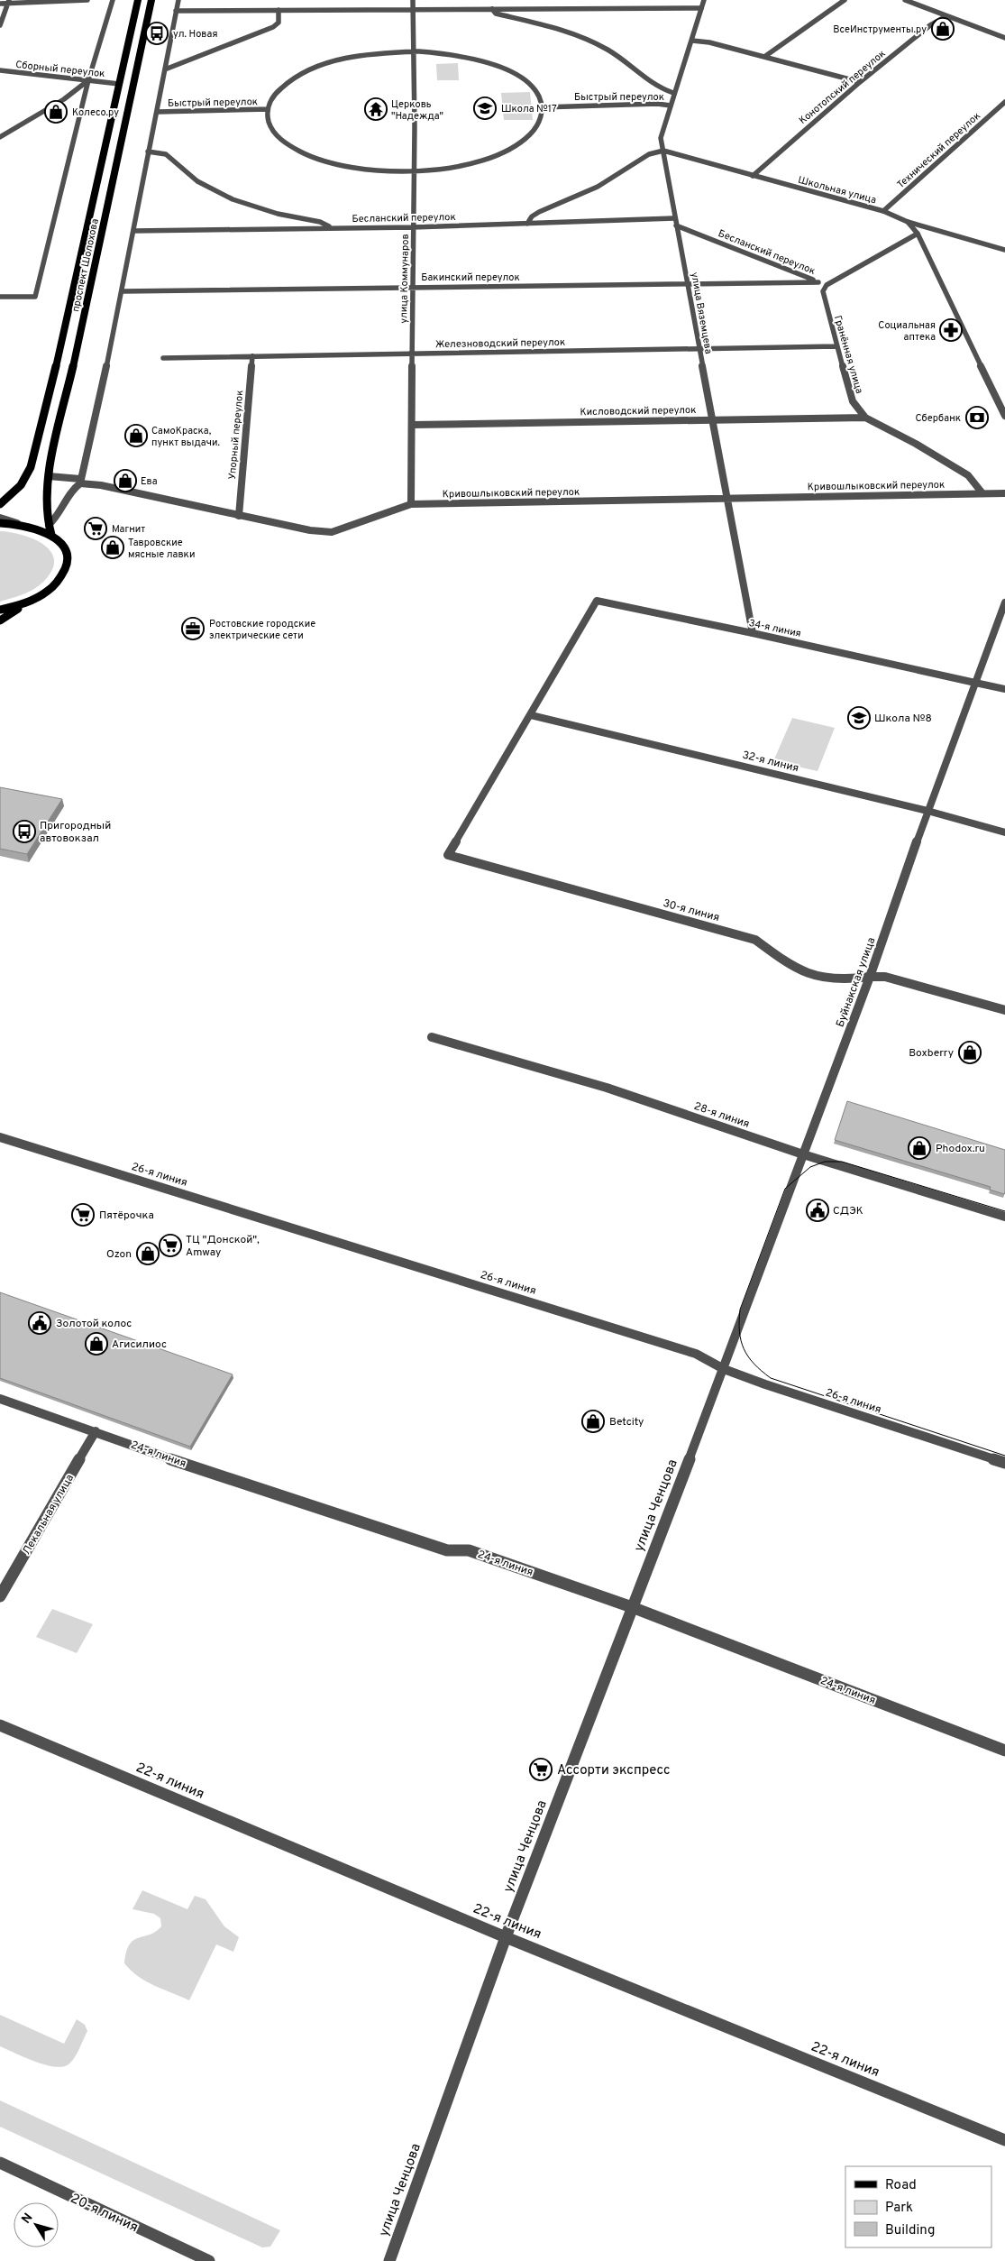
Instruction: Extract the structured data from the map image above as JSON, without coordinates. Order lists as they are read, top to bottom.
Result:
{
  "streets": {
    "main road": ["проспект Шолохова"],
    "street": [
      "Сборный переулок",
      "Конотопский переулок",
      "Быстрый переулок",
      "Технический переулок",
      "Школьная улица",
      "Бесланский переулок",
      "Бакинский переулок",
      "улица Коммунаров",
      "улица Вяземцева",
      "Железноводский переулок",
      "Гранённая улица",
      "Кисловодский переулок",
      "Упорный переулок",
      "Кривошлыковский переулок",
      "34-я линия",
      "32-я линия",
      "30-я линия",
      "Буйнакская улица",
      "28-я линия",
      "26-я линия",
      "24-я линия",
      "улица Ченцова",
      "Лекальная улица",
      "22-я линия",
      "20-я линия"
    ]
  },
  "crossings": [
    ["Сборный переулок", "проспект Шолохова"],
    ["Конотопский переулок", "Школьная улица"],
    ["Быстрый переулок", "улица Вяземцева"],
    ["Технический переулок", "Школьная улица"],
    ["Школьная улица", "улица Вяземцева"],
    ["Бесланский переулок", "Бакинский переулок"],
    ["Бесланский переулок", "улица Коммунаров"],
    ["Бесланский переулок", "улица Вяземцева"],
    ["Бесланский переулок", "Гранённая улица"],
    ["проспект Шолохова", "Кривошлыковский переулок"],
    ["Бакинский переулок", "улица Коммунаров"],
    ["Бакинский переулок", "улица Вяземцева"],
    ["улица Коммунаров", "Железноводский переулок"],
    ["улица Коммунаров", "Кисловодский переулок"],
    ["улица Коммунаров", "Кривошлыковский переулок"],
    ["улица Вяземцева", "Железноводский переулок"],
    ["улица Вяземцева", "Кисловодский переулок"],
    ["улица Вяземцева", "Кривошлыковский переулок"],
    ["улица Вяземцева", "34-я линия"],
    ["Железноводский переулок", "Гранённая улица"],
    ["Железноводский переулок", "Упорный переулок"],
    ["Гранённая улица", "Кисловодский переулок"],
    ["Гранённая улица", "Кривошлыковский переулок"],
    ["Упорный переулок", "Кривошлыковский переулок"],
    ["34-я линия", "32-я линия"],
    ["34-я линия", "30-я линия"],
    ["34-я линия", "Буйнакская улица"],
    ["32-я линия", "30-я линия"],
    ["32-я линия", "Буйнакская улица"],
    ["30-я линия", "Буйнакская улица"],
    ["Буйнакская улица", "28-я линия"],
    ["Буйнакская улица", "26-я линия"],
    ["Буйнакская улица", "улица Ченцова"],
    ["26-я линия", "улица Ченцова"],
    ["24-я линия", "улица Ченцова"],
    ["24-я линия", "Лекальная улица"],
    ["улица Ченцова", "22-я линия"]
  ],
  "places": {
    "shop": [
      "ВсеИнструменты.ру",
      "Колесо.ру",
      "СамоКраска, пункт выдачи.",
      "Ева",
      "Тавровские мясные лавки",
      "Boxberry",
      "Phodox.ru",
      "Ozon",
      "Агисилиос",
      "Betcity"
    ],
    "bus stop": ["ул. Новая", "Пригородный автовокзал"],
    "school or university": ["Школа №17", "Школа №8"],
    "temple": ["Церковь \"Надежда\""],
    "pharmacy": ["Социальная аптека"],
    "bank": ["Сбербанк"],
    "supermarket": [
      "Магнит",
      "Пятёрочка",
      "ТЦ \"Донской\", Amway",
      "Ассорти экспресс"
    ],
    "office": ["Ростовские городские электрические сети"],
    "public building": ["СДЭК", "Золотой колос"]
  },
  "legend": ["Road", "Park", "Building"],
  "north": "top left"
}
